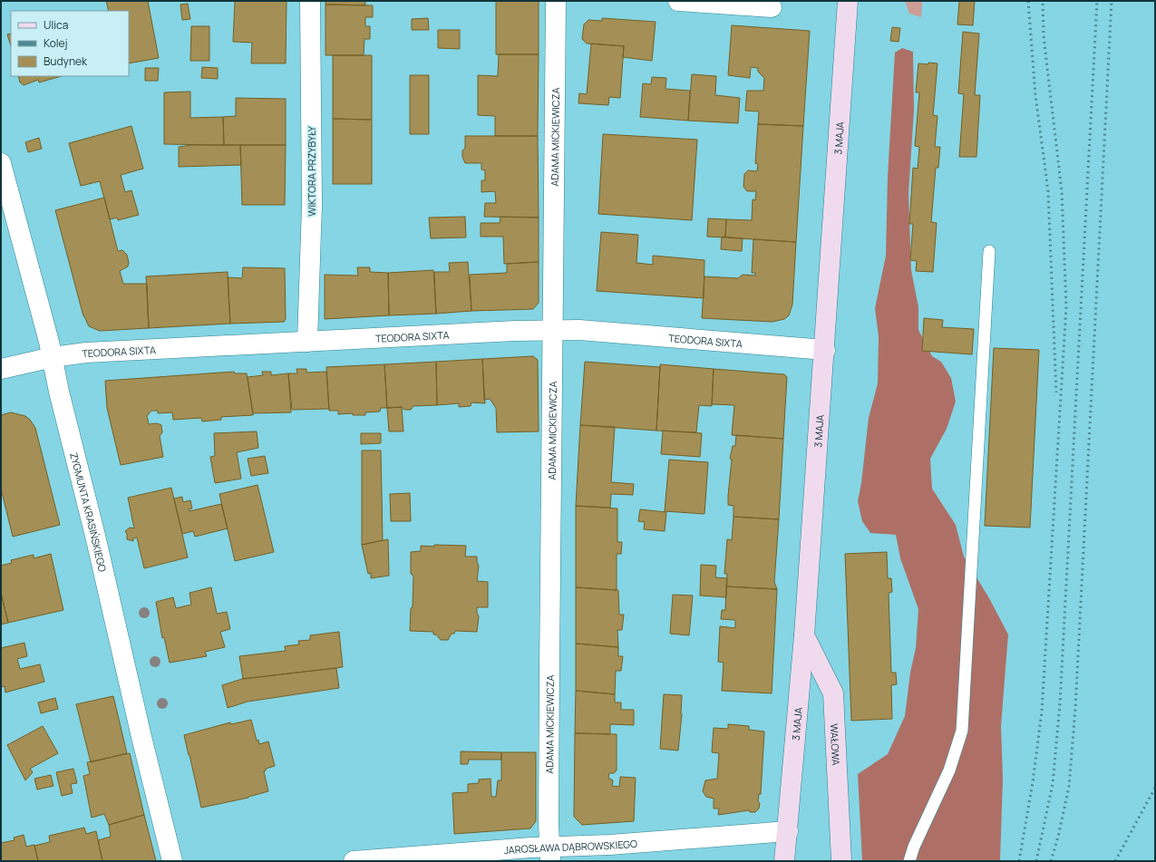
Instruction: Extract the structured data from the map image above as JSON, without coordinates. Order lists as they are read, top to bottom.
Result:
{
  "streets": {
    "main road": ["3 MAJA", "WAŁOWA"],
    "street": [
      "ADAMA MICKIEWICZA",
      "WIKTORA PRZYBYŁY",
      "TEODORA SIXTA",
      "ZYGMUNTA KRASIŃSKIEGO",
      "JAROSŁAWA DĄBROWSKIEGO"
    ]
  },
  "crossings": [
    ["ADAMA MICKIEWICZA", "TEODORA SIXTA"],
    ["ADAMA MICKIEWICZA", "JAROSŁAWA DĄBROWSKIEGO"],
    ["3 MAJA", "TEODORA SIXTA"],
    ["3 MAJA", "WAŁOWA"],
    ["3 MAJA", "JAROSŁAWA DĄBROWSKIEGO"],
    ["WIKTORA PRZYBYŁY", "TEODORA SIXTA"],
    ["TEODORA SIXTA", "ZYGMUNTA KRASIŃSKIEGO"]
  ],
  "legend": ["Ulica", "Kolej", "Budynek"]
}
